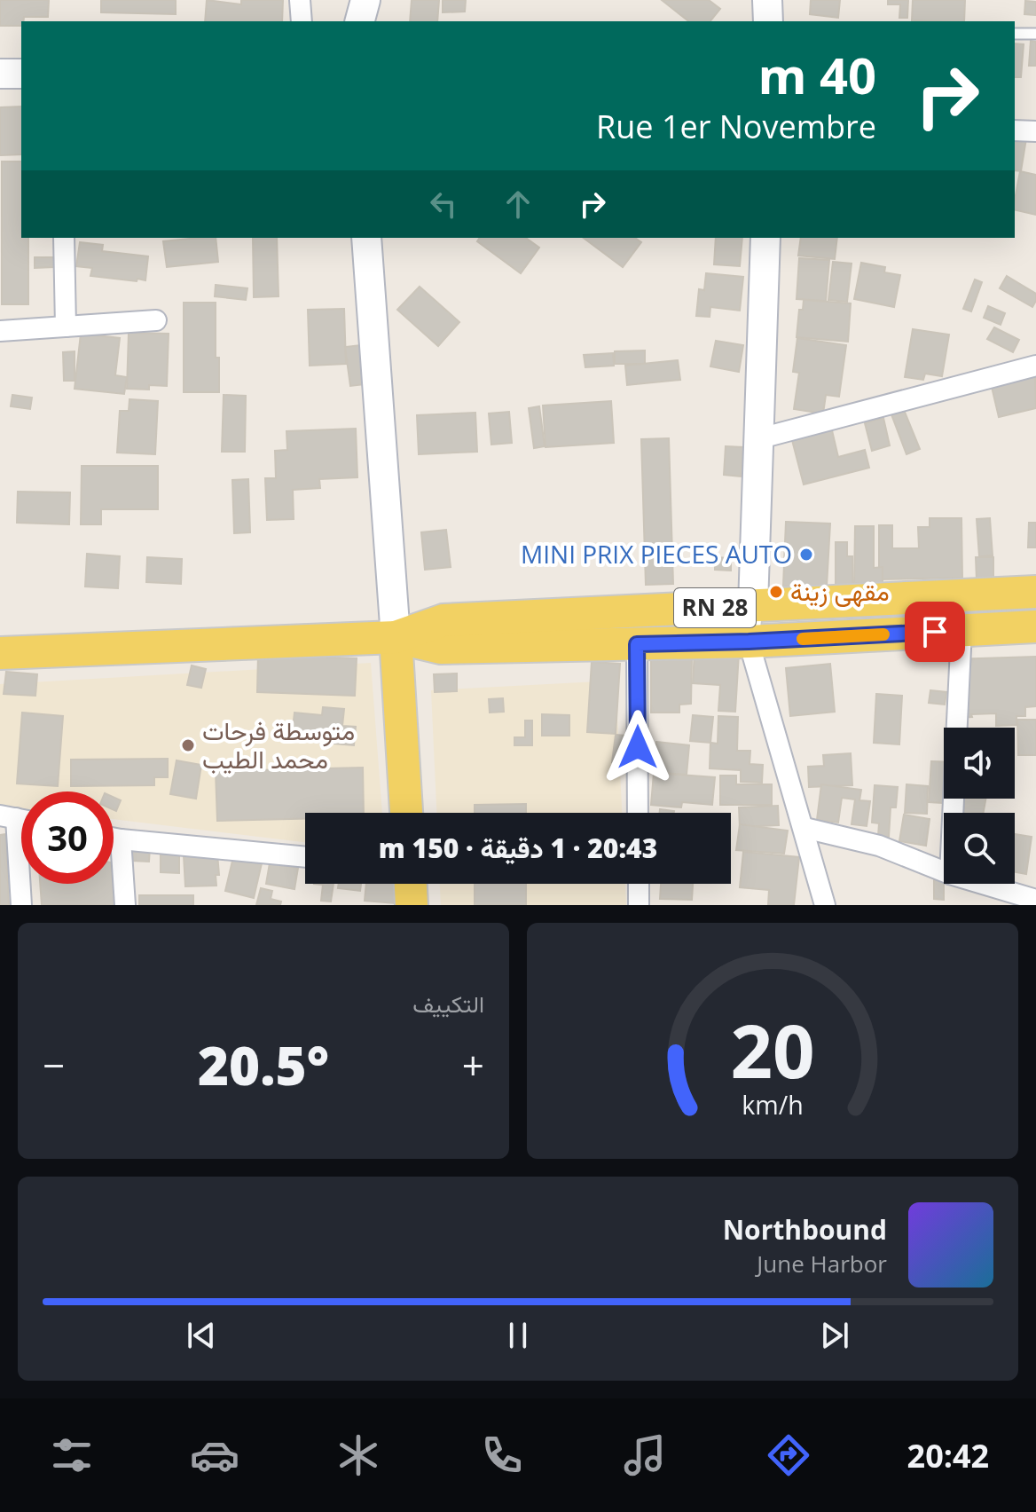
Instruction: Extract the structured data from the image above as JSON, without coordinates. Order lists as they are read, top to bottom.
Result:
{
  "streets": {
    "main road": ["RN 28"]
  },
  "places": ["MINI PRIX PIECES AUTO", "مقهى زينة", "متوسطة فرحات محمد الطيب"],
  "page": {
    "turn": ["40 m", "Rue 1er Novembre"],
    "limit": "30",
    "trip": "20:43 · 1 دقيقة · 150 m",
    "tile": "التكييف",
    "heat": ["−", "20.5°", "+"],
    "song": ["Northbound", "June Harbor"],
    "tabs": "20:42",
    "gauge": ["20", "km/h"]
  }
}
